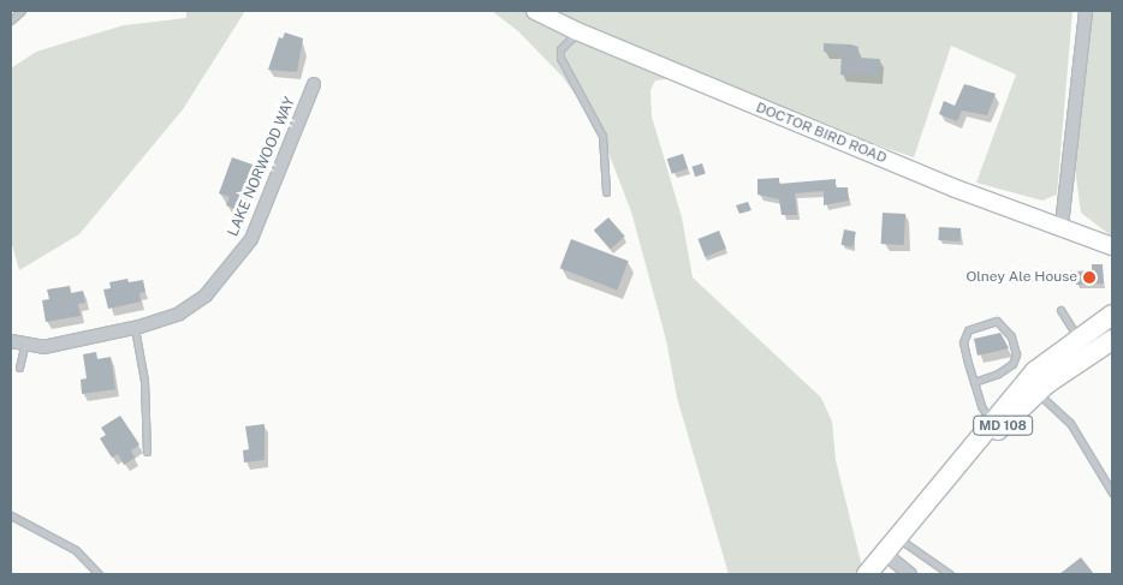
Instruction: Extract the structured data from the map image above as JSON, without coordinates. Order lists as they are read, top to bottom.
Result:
{
  "streets": {
    "main road": ["DOCTOR BIRD ROAD", "MD 108"],
    "street": ["LAKE NORWOOD WAY"]
  },
  "places": ["Olney Ale House"]
}
